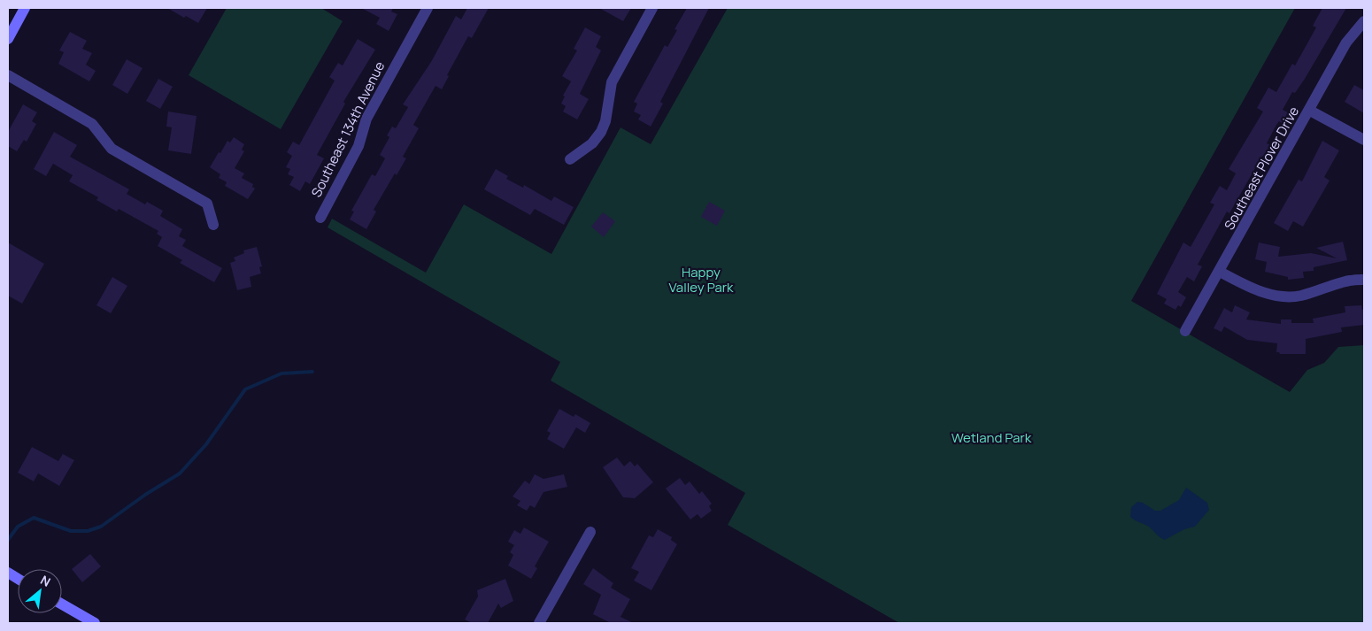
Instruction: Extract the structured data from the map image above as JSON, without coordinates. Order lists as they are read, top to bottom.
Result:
{
  "streets": {
    "street": ["Southeast 134th Avenue", "Southeast Plover Drive"]
  },
  "parks": ["Happy Valley Park", "Wetland Park"],
  "north": "top right"
}
